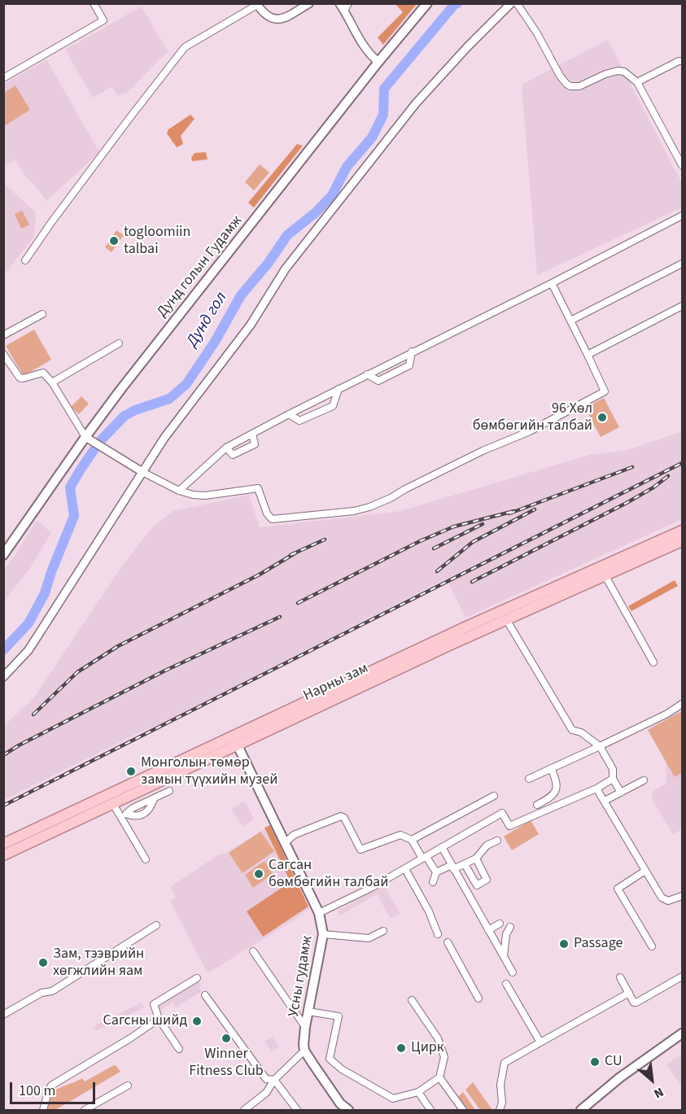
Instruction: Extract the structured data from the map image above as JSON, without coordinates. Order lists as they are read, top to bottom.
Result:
{
  "streets": {
    "main road": ["Дунд голын Гудамж", "Нарны зам", "Усны гудамж"]
  },
  "crossings": [
    ["Нарны зам", "Усны гудамж"]
  ],
  "water": ["Дунд гол"],
  "places": [
    "togloomiin talbai",
    "96 Хөл бөмбөгийн талбай",
    "Монголын төмөр замын түүхийн музей",
    "Сагсан бөмбөгийн талбай",
    "Passage",
    "Зам, тээврийн хөгжлийн яам",
    "Сагсны шийд",
    "Winner Fitness Club",
    "Цирк",
    "CU"
  ],
  "scale_bar": "100 m",
  "north": "bottom right"
}
